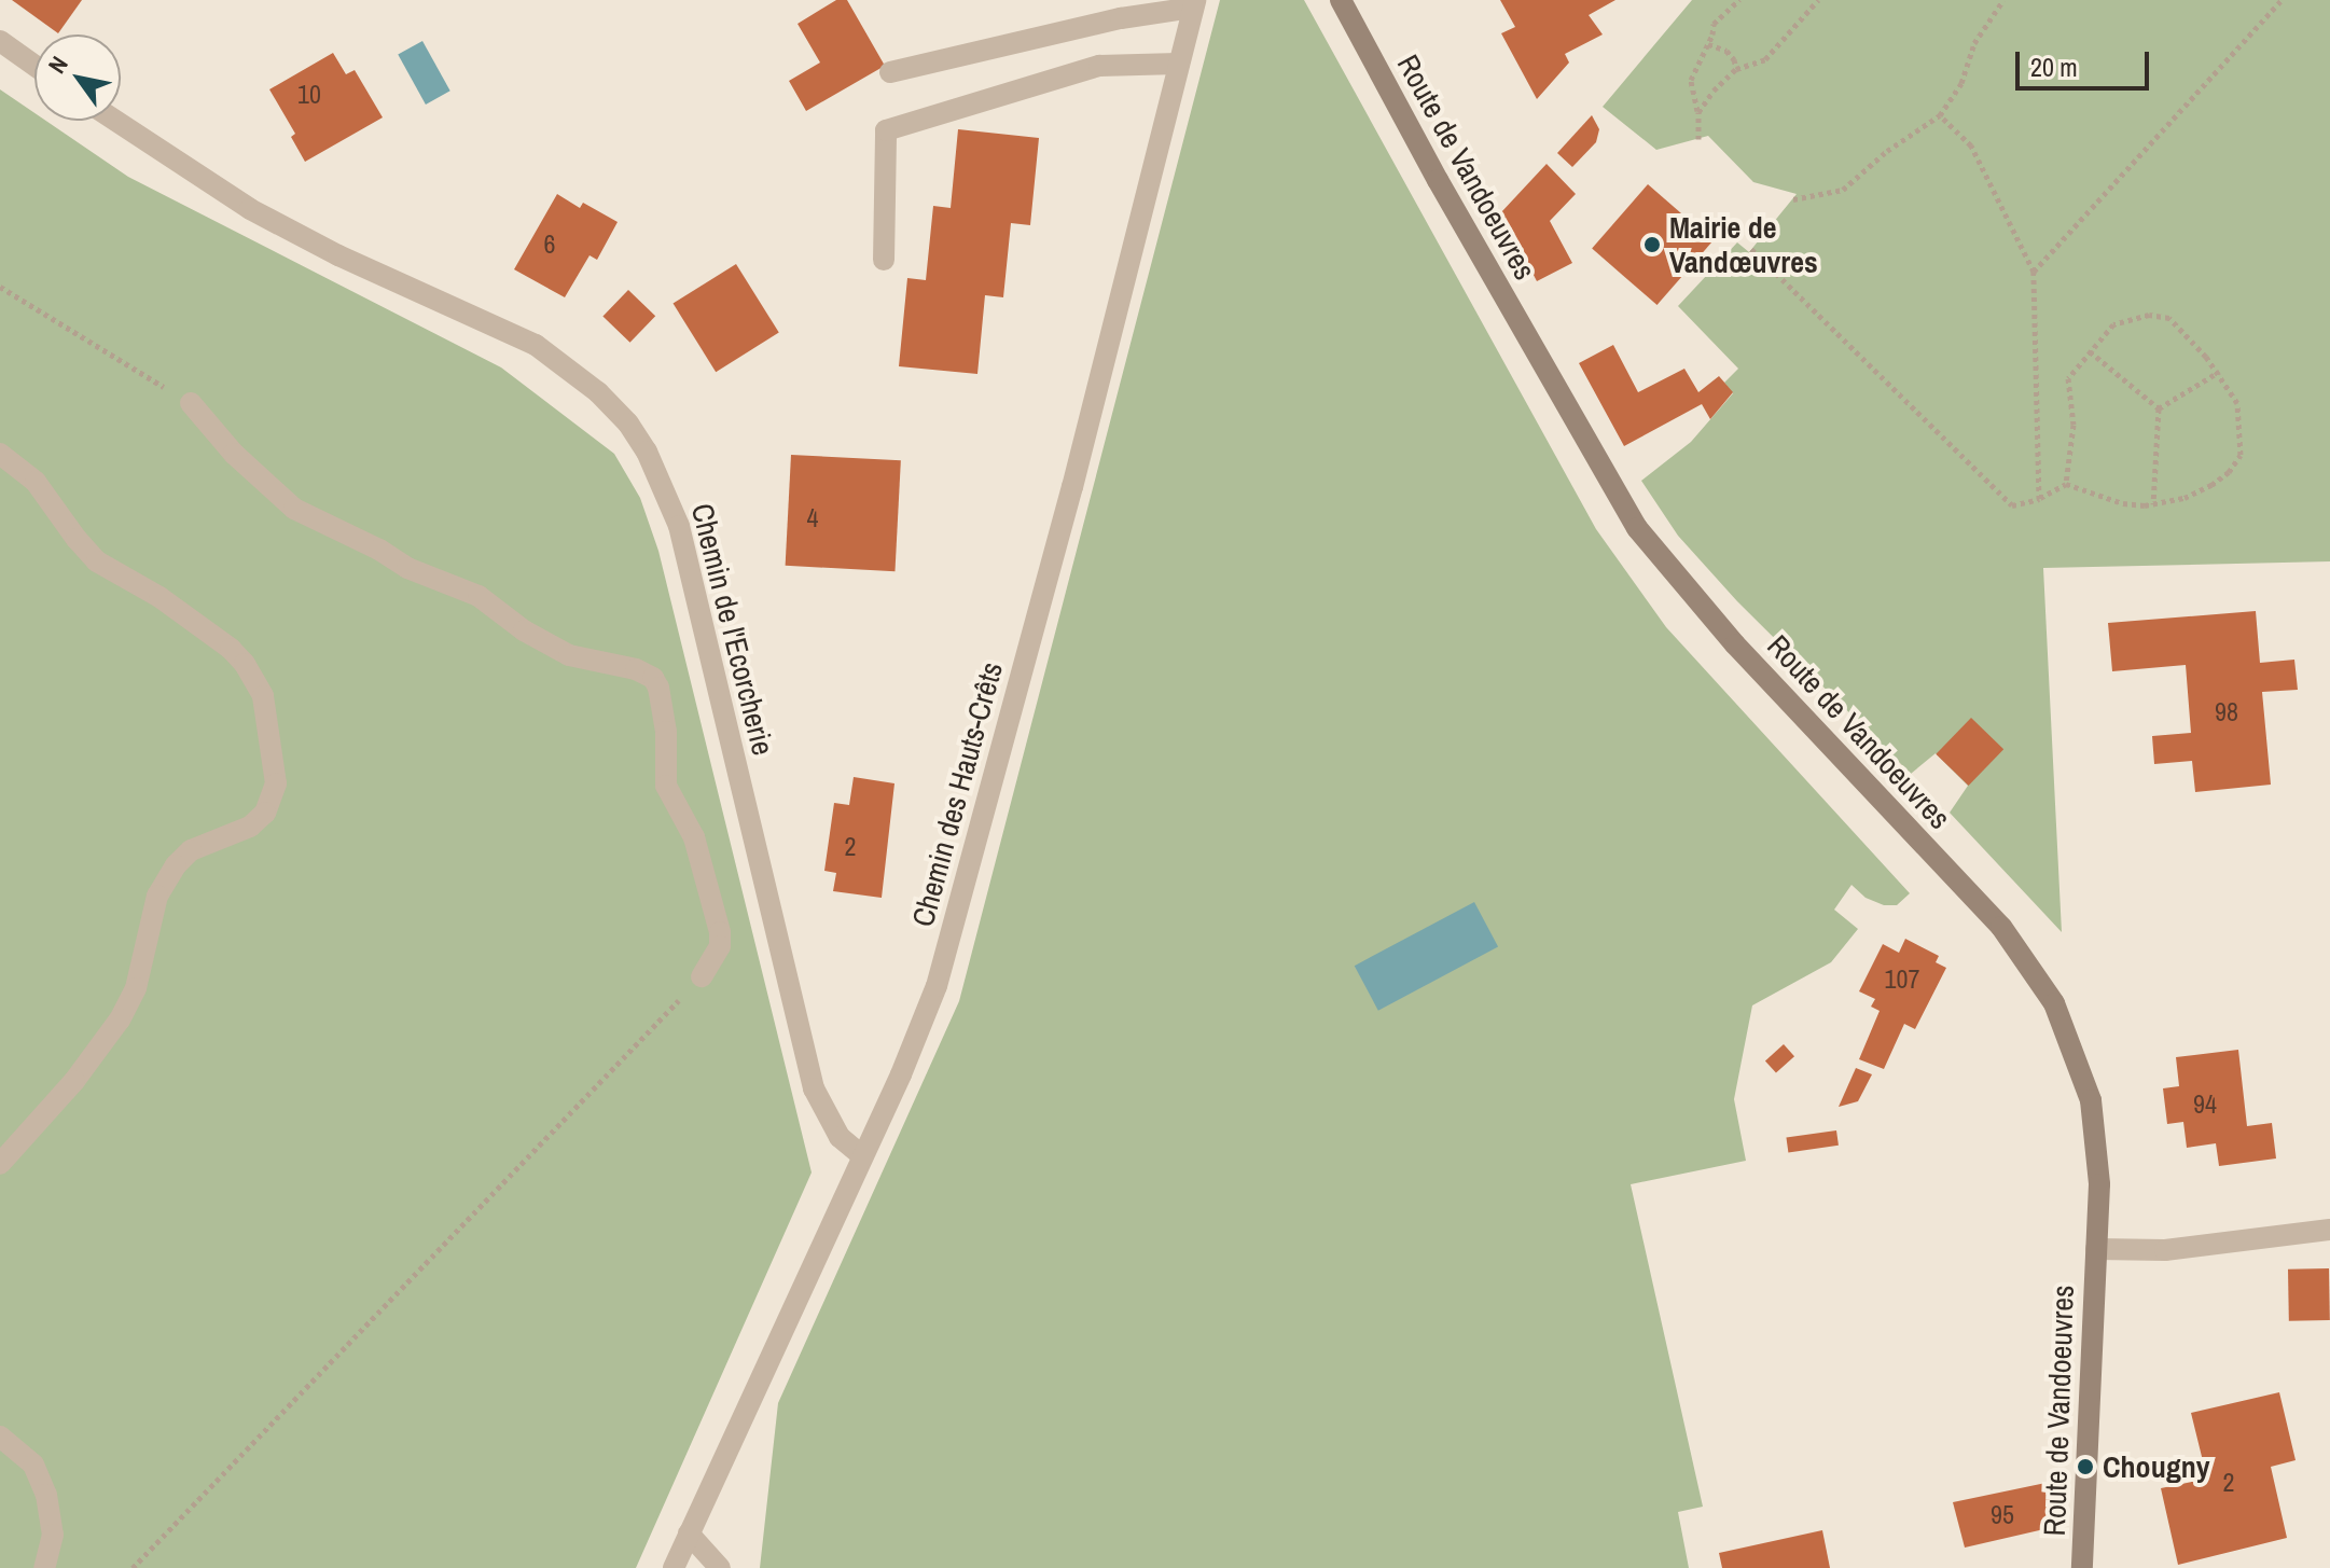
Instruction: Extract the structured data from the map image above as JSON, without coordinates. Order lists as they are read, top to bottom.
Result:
{
  "streets": {
    "main road": ["Route de Vandoeuvres"],
    "street": ["Chemin de l'Ecorcherie", "Chemin des Hauts-Crêts"]
  },
  "crossings": [
    ["Chemin de l'Ecorcherie", "Chemin des Hauts-Crêts"]
  ],
  "places": ["Mairie de Vandœuvres", "Chougny"],
  "house_numbers": [
    "10",
    "6",
    "4",
    "98",
    "2",
    "107",
    "94",
    "2",
    "95"
  ],
  "scale_bar": "20 m",
  "north": "top left"
}
